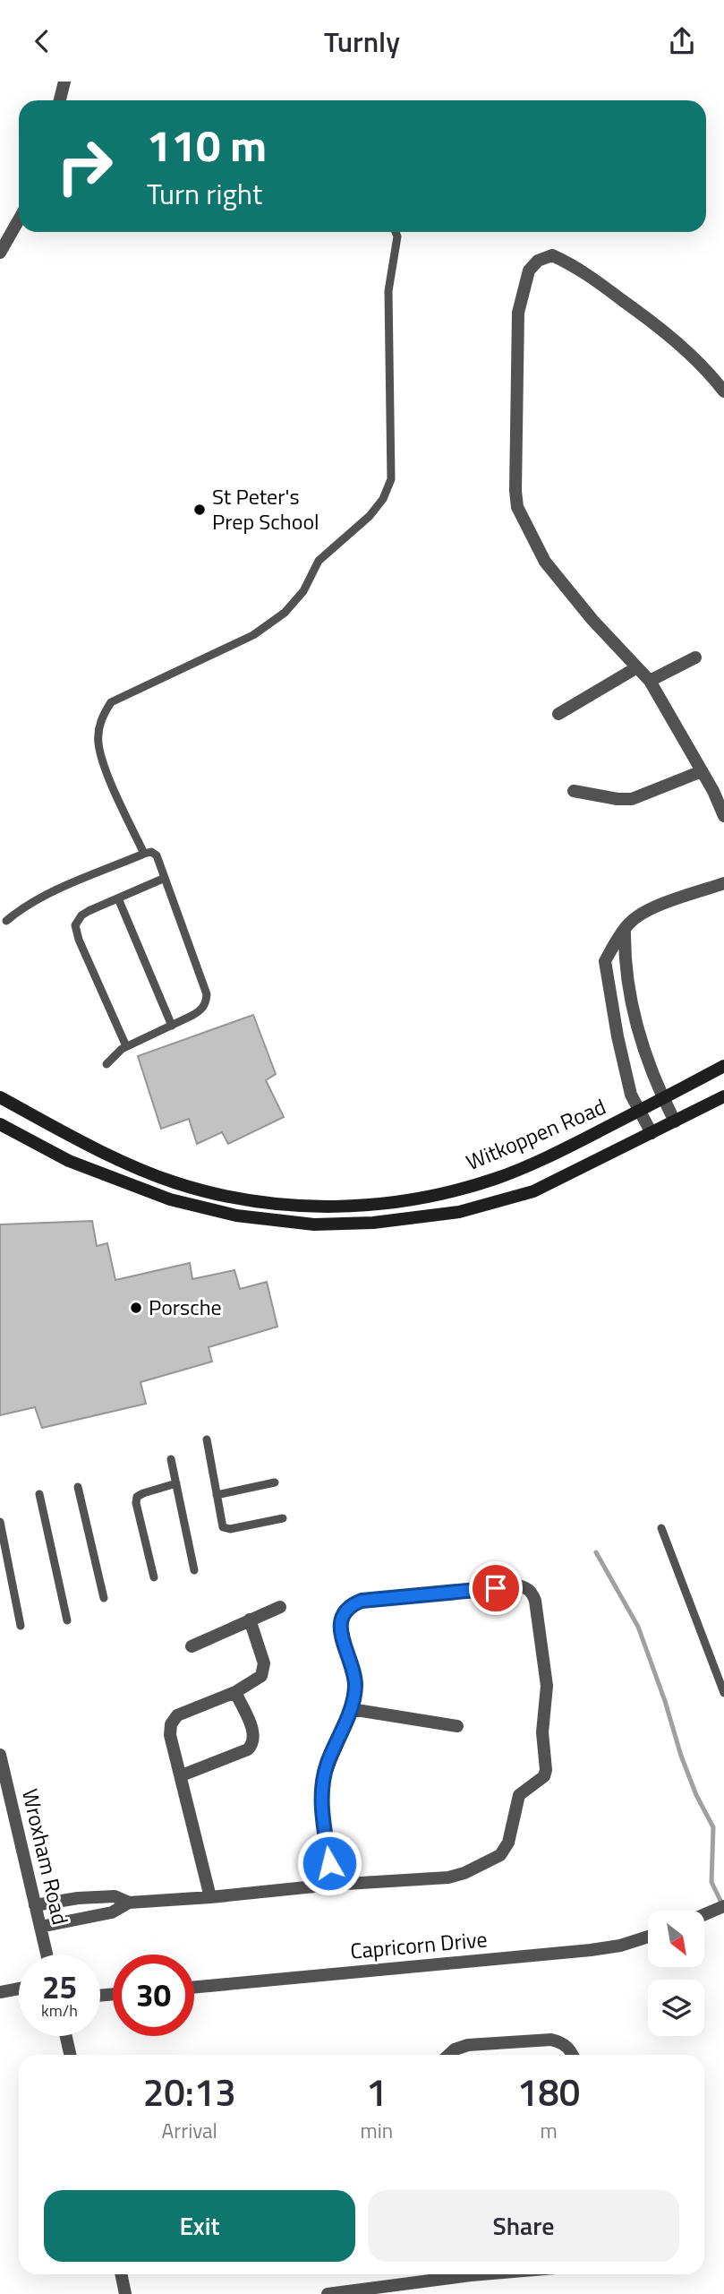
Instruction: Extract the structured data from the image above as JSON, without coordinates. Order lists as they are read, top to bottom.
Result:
{
  "streets": {
    "main road": ["Witkoppen Road"],
    "street": ["Wroxham Road", "Capricorn Drive"]
  },
  "places": ["St Peter's Prep School", "Porsche"],
  "north": "bottom right",
  "page": {
    "header": "Turnly",
    "turn": ["110 m", "Turn right"],
    "speed": "25 km/h",
    "limit": "30",
    "eta": [
      "20:13",
      "Arrival",
      "1",
      "min",
      "180",
      "m"
    ],
    "buttons": ["Exit", "Share"]
  }
}
